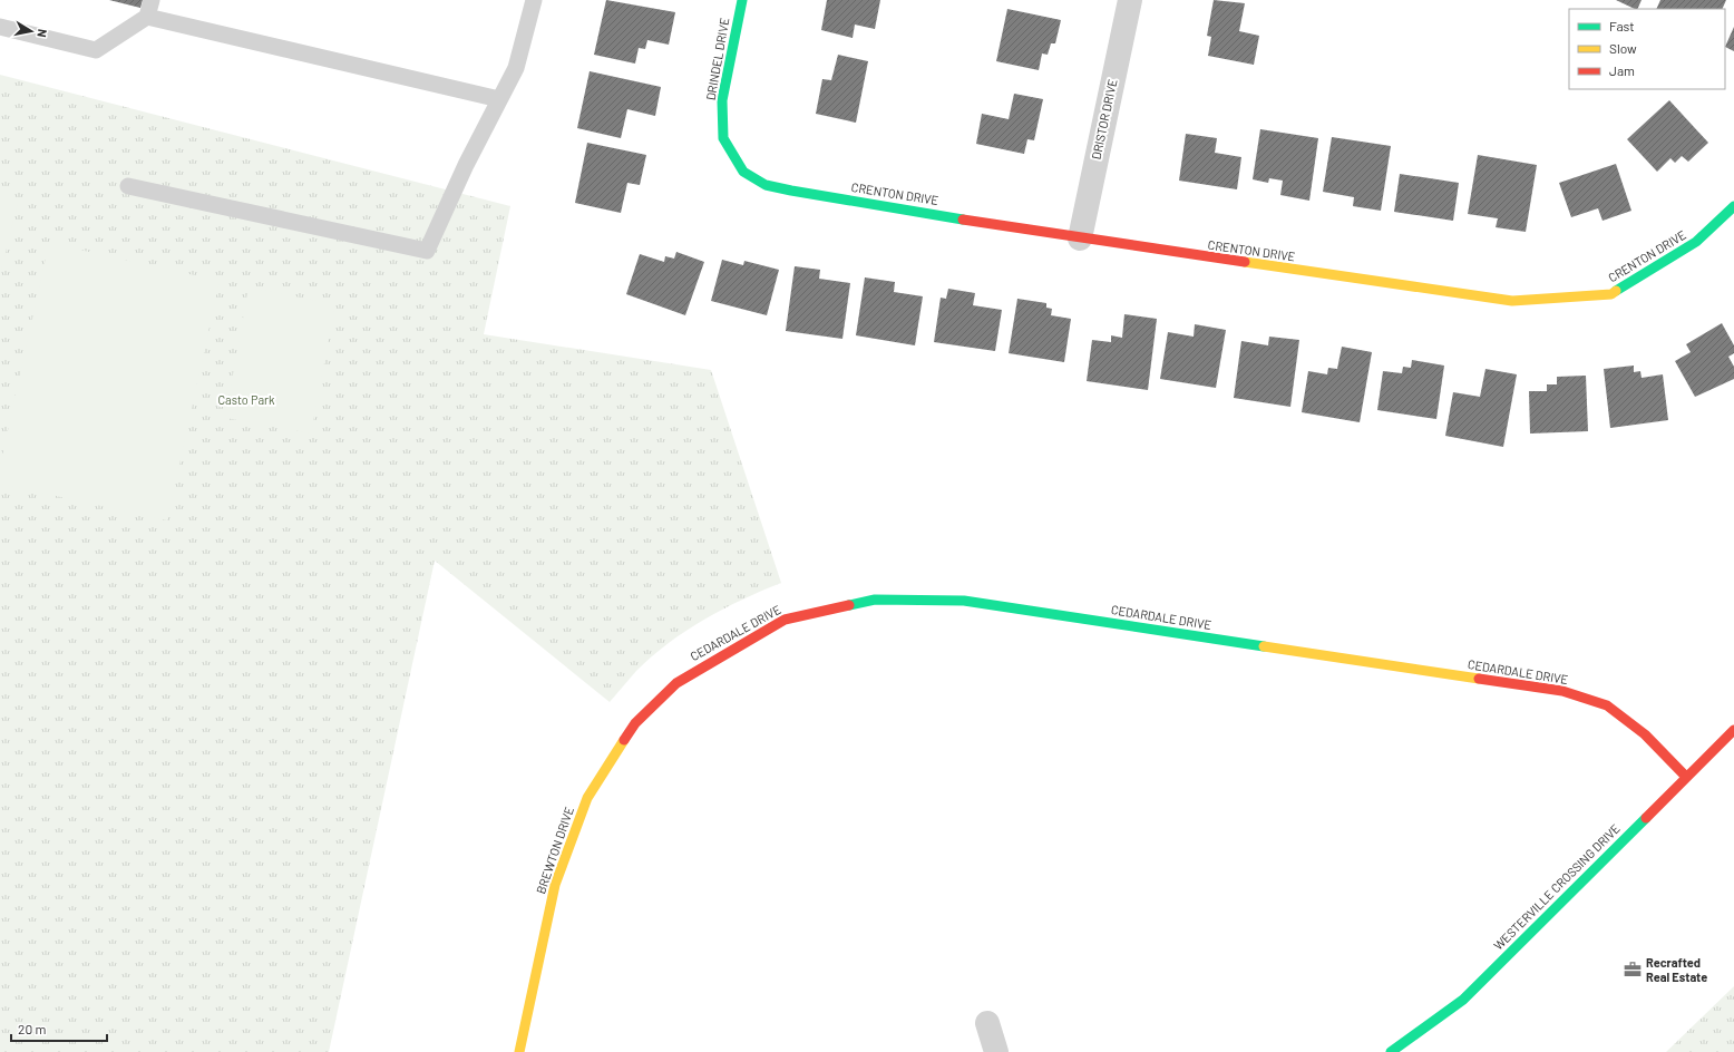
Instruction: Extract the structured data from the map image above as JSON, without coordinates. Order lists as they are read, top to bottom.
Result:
{
  "streets": {
    "street": [
      "DRINDEL DRIVE",
      "DRISTOR DRIVE",
      "CRENTON DRIVE",
      "CEDARDALE DRIVE",
      "BREWTON DRIVE",
      "WESTERVILLE CROSSING DRIVE"
    ]
  },
  "crossings": [
    ["DRINDEL DRIVE", "CRENTON DRIVE"],
    ["DRISTOR DRIVE", "CRENTON DRIVE"],
    ["CEDARDALE DRIVE", "BREWTON DRIVE"],
    ["CEDARDALE DRIVE", "WESTERVILLE CROSSING DRIVE"]
  ],
  "parks": ["Casto Park"],
  "places": {
    "office": ["Recrafted Real Estate"]
  },
  "legend": ["Fast", "Slow", "Jam"],
  "scale_bar": "20 m",
  "north": "right"
}
